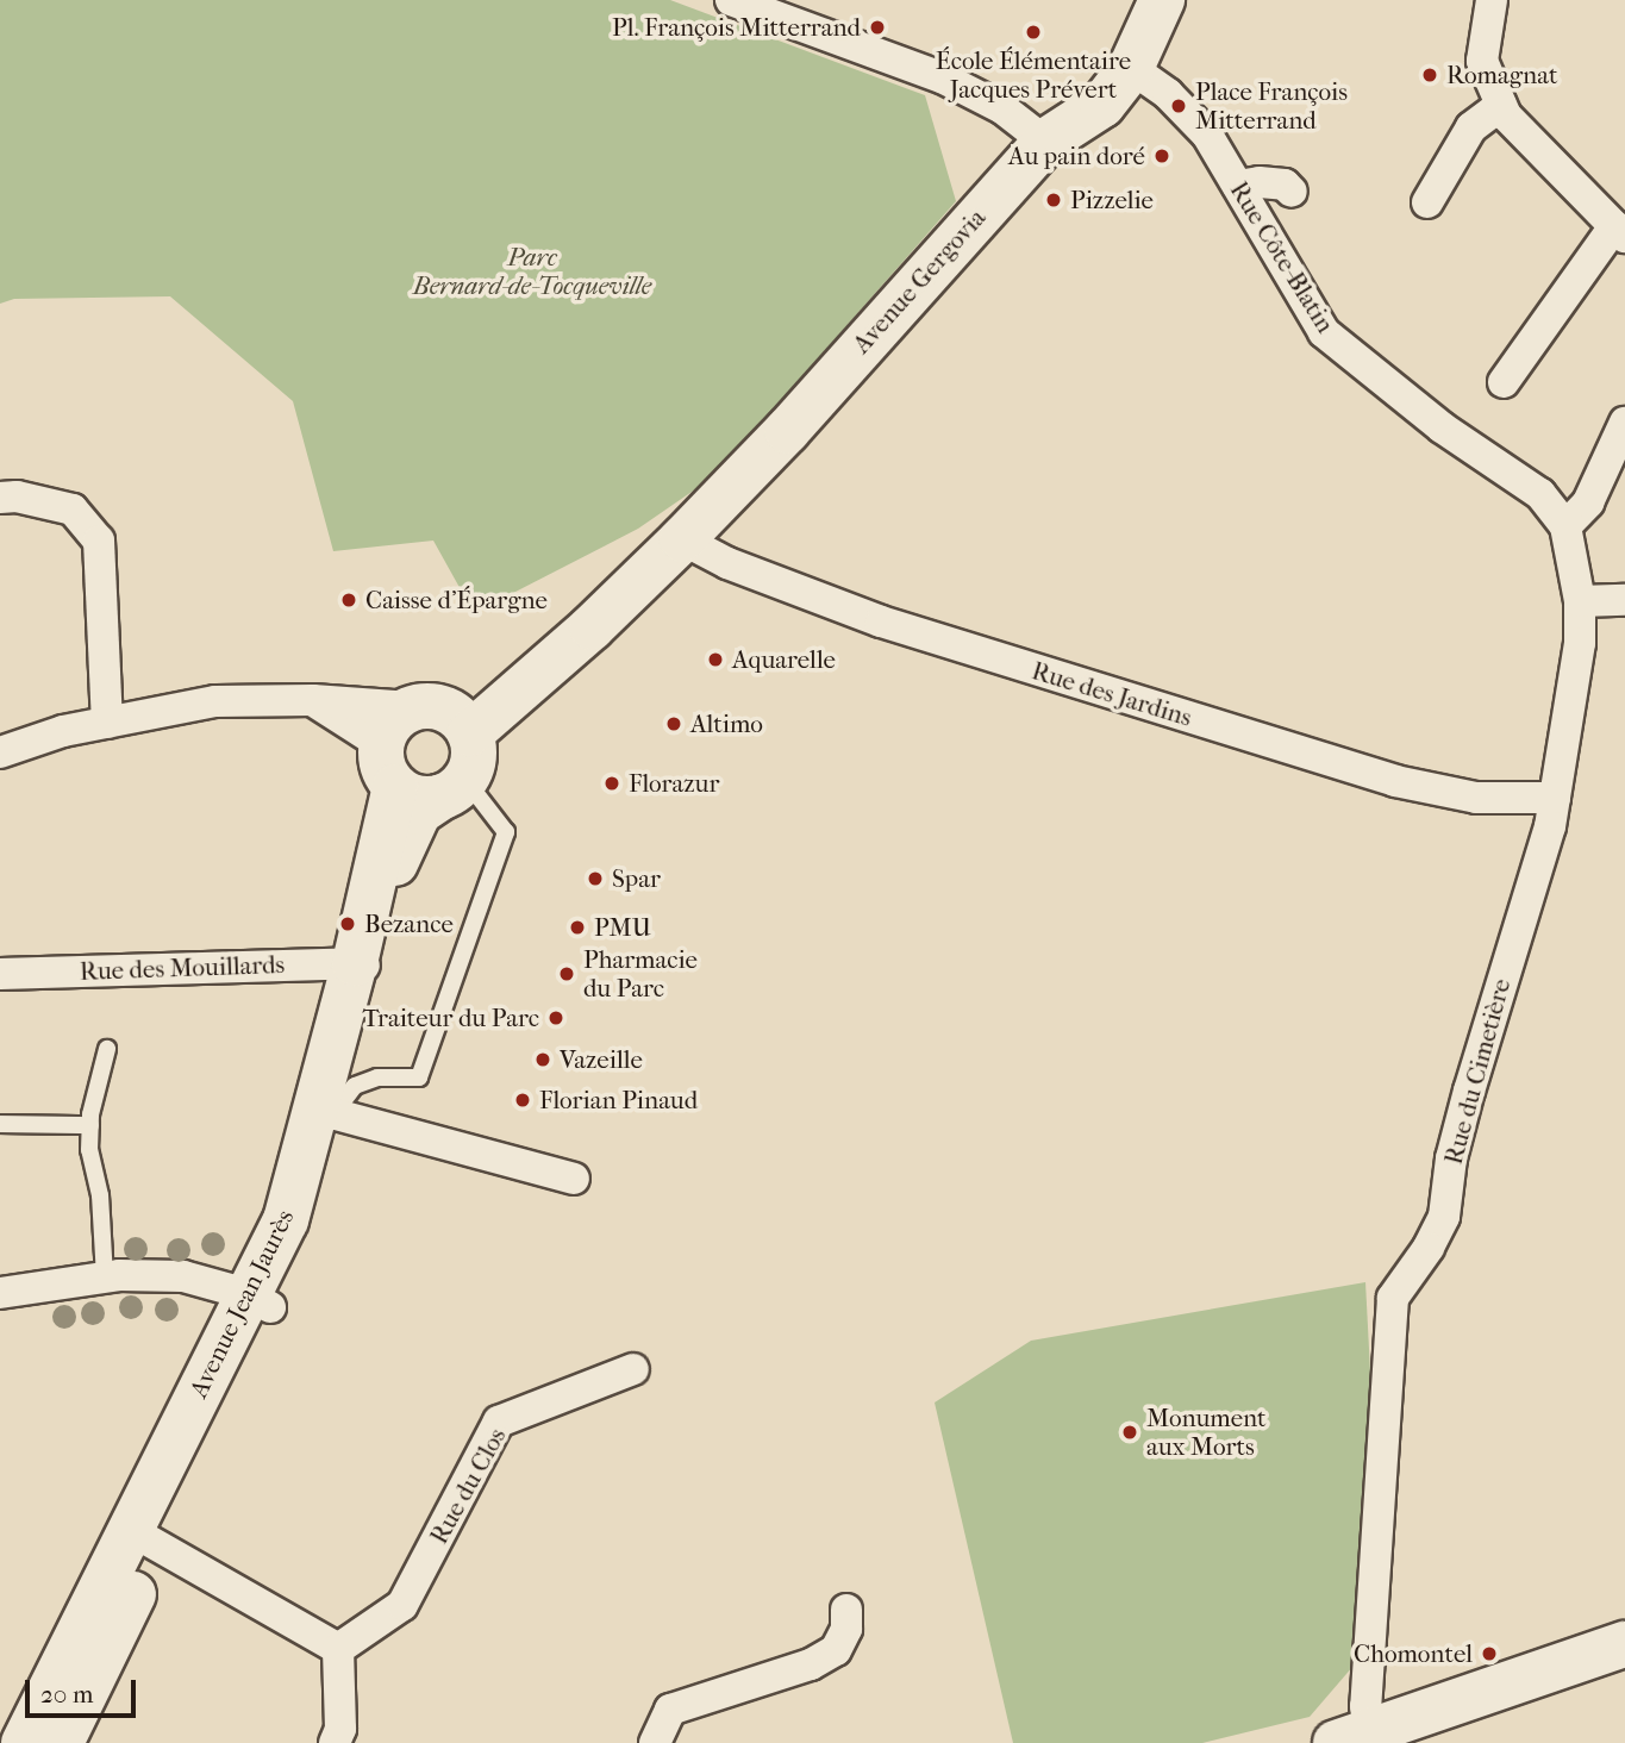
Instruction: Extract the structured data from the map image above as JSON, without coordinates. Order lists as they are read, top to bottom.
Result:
{
  "streets": {
    "main road": ["Avenue Gergovia", "Avenue Jean Jaurès"],
    "street": [
      "Rue Côte-Blatin",
      "Rue des Jardins",
      "Rue des Mouillards",
      "Rue du Cimetière",
      "Rue du Clos"
    ]
  },
  "crossings": [
    ["Rue Côte-Blatin", "Avenue Gergovia"],
    ["Rue Côte-Blatin", "Rue du Cimetière"],
    ["Avenue Gergovia", "Rue des Jardins"],
    ["Avenue Gergovia", "Avenue Jean Jaurès"],
    ["Rue des Jardins", "Rue du Cimetière"],
    ["Rue des Mouillards", "Avenue Jean Jaurès"]
  ],
  "parks": ["Parc Bernard-de-Tocqueville"],
  "places": [
    "Pl. François Mitterrand",
    "École Élémentaire Jacques Prévert",
    "Romagnat",
    "Place François Mitterrand",
    "Au pain doré",
    "Pizzelie",
    "Caisse d'Épargne",
    "Aquarelle",
    "Altimo",
    "Florazur",
    "Spar",
    "Bezance",
    "PMU",
    "Pharmacie du Parc",
    "Traiteur du Parc",
    "Vazeille",
    "Florian Pinaud",
    "Monument aux Morts",
    "Chomontel"
  ],
  "scale_bar": "20 m"
}
